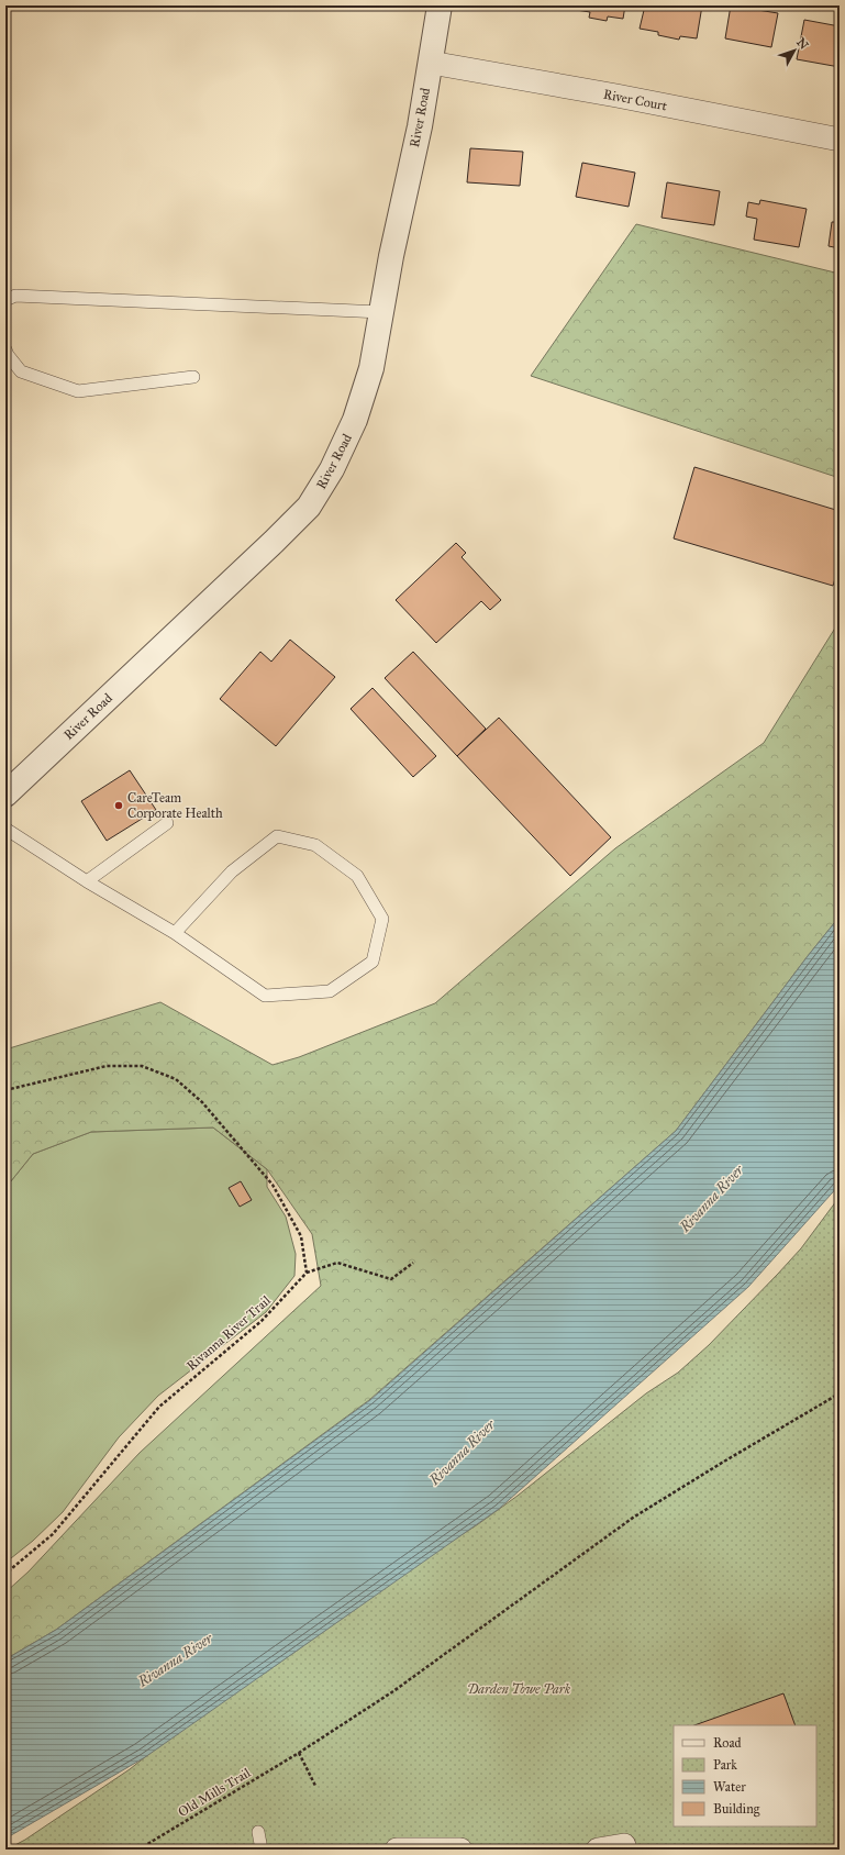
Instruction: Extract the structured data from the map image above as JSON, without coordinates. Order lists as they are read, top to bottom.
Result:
{
  "streets": {
    "street": ["River Court", "River Road"],
    "path": ["Rivanna River Trail", "Old Mills Trail"]
  },
  "crossings": [
    ["River Court", "River Road"]
  ],
  "water": ["Rivanna River"],
  "parks": ["Darden Towe Park"],
  "places": ["CareTeam Corporate Health"],
  "legend": [
    "Road",
    "Park",
    "Water",
    "Building"
  ],
  "north": "top right"
}
